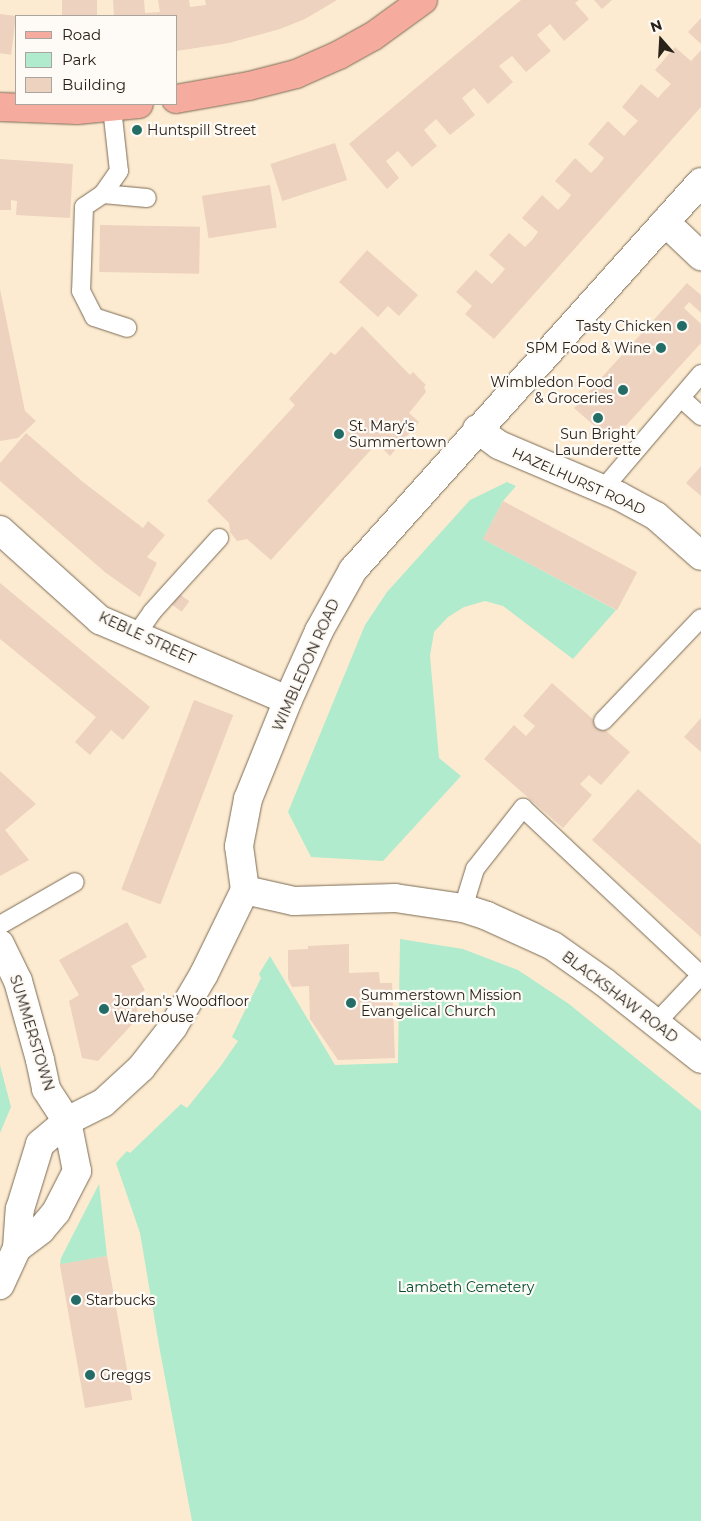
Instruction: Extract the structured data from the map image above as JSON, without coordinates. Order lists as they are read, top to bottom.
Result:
{
  "streets": {
    "street": [
      "HAZELHURST ROAD",
      "KEBLE STREET",
      "WIMBLEDON ROAD",
      "BLACKSHAW ROAD",
      "SUMMERSTOWN"
    ]
  },
  "crossings": [
    ["HAZELHURST ROAD", "WIMBLEDON ROAD"],
    ["KEBLE STREET", "WIMBLEDON ROAD"],
    ["WIMBLEDON ROAD", "BLACKSHAW ROAD"]
  ],
  "parks": ["Lambeth Cemetery"],
  "places": [
    "Huntspill Street",
    "Tasty Chicken",
    "SPM Food & Wine",
    "Wimbledon Food & Groceries",
    "Sun Bright Launderette",
    "St. Mary's Summertown",
    "Summerstown Mission Evangelical Church",
    "Jordan's Woodfloor Warehouse",
    "Starbucks",
    "Greggs"
  ],
  "legend": ["Road", "Park", "Building"],
  "north": "top"
}
